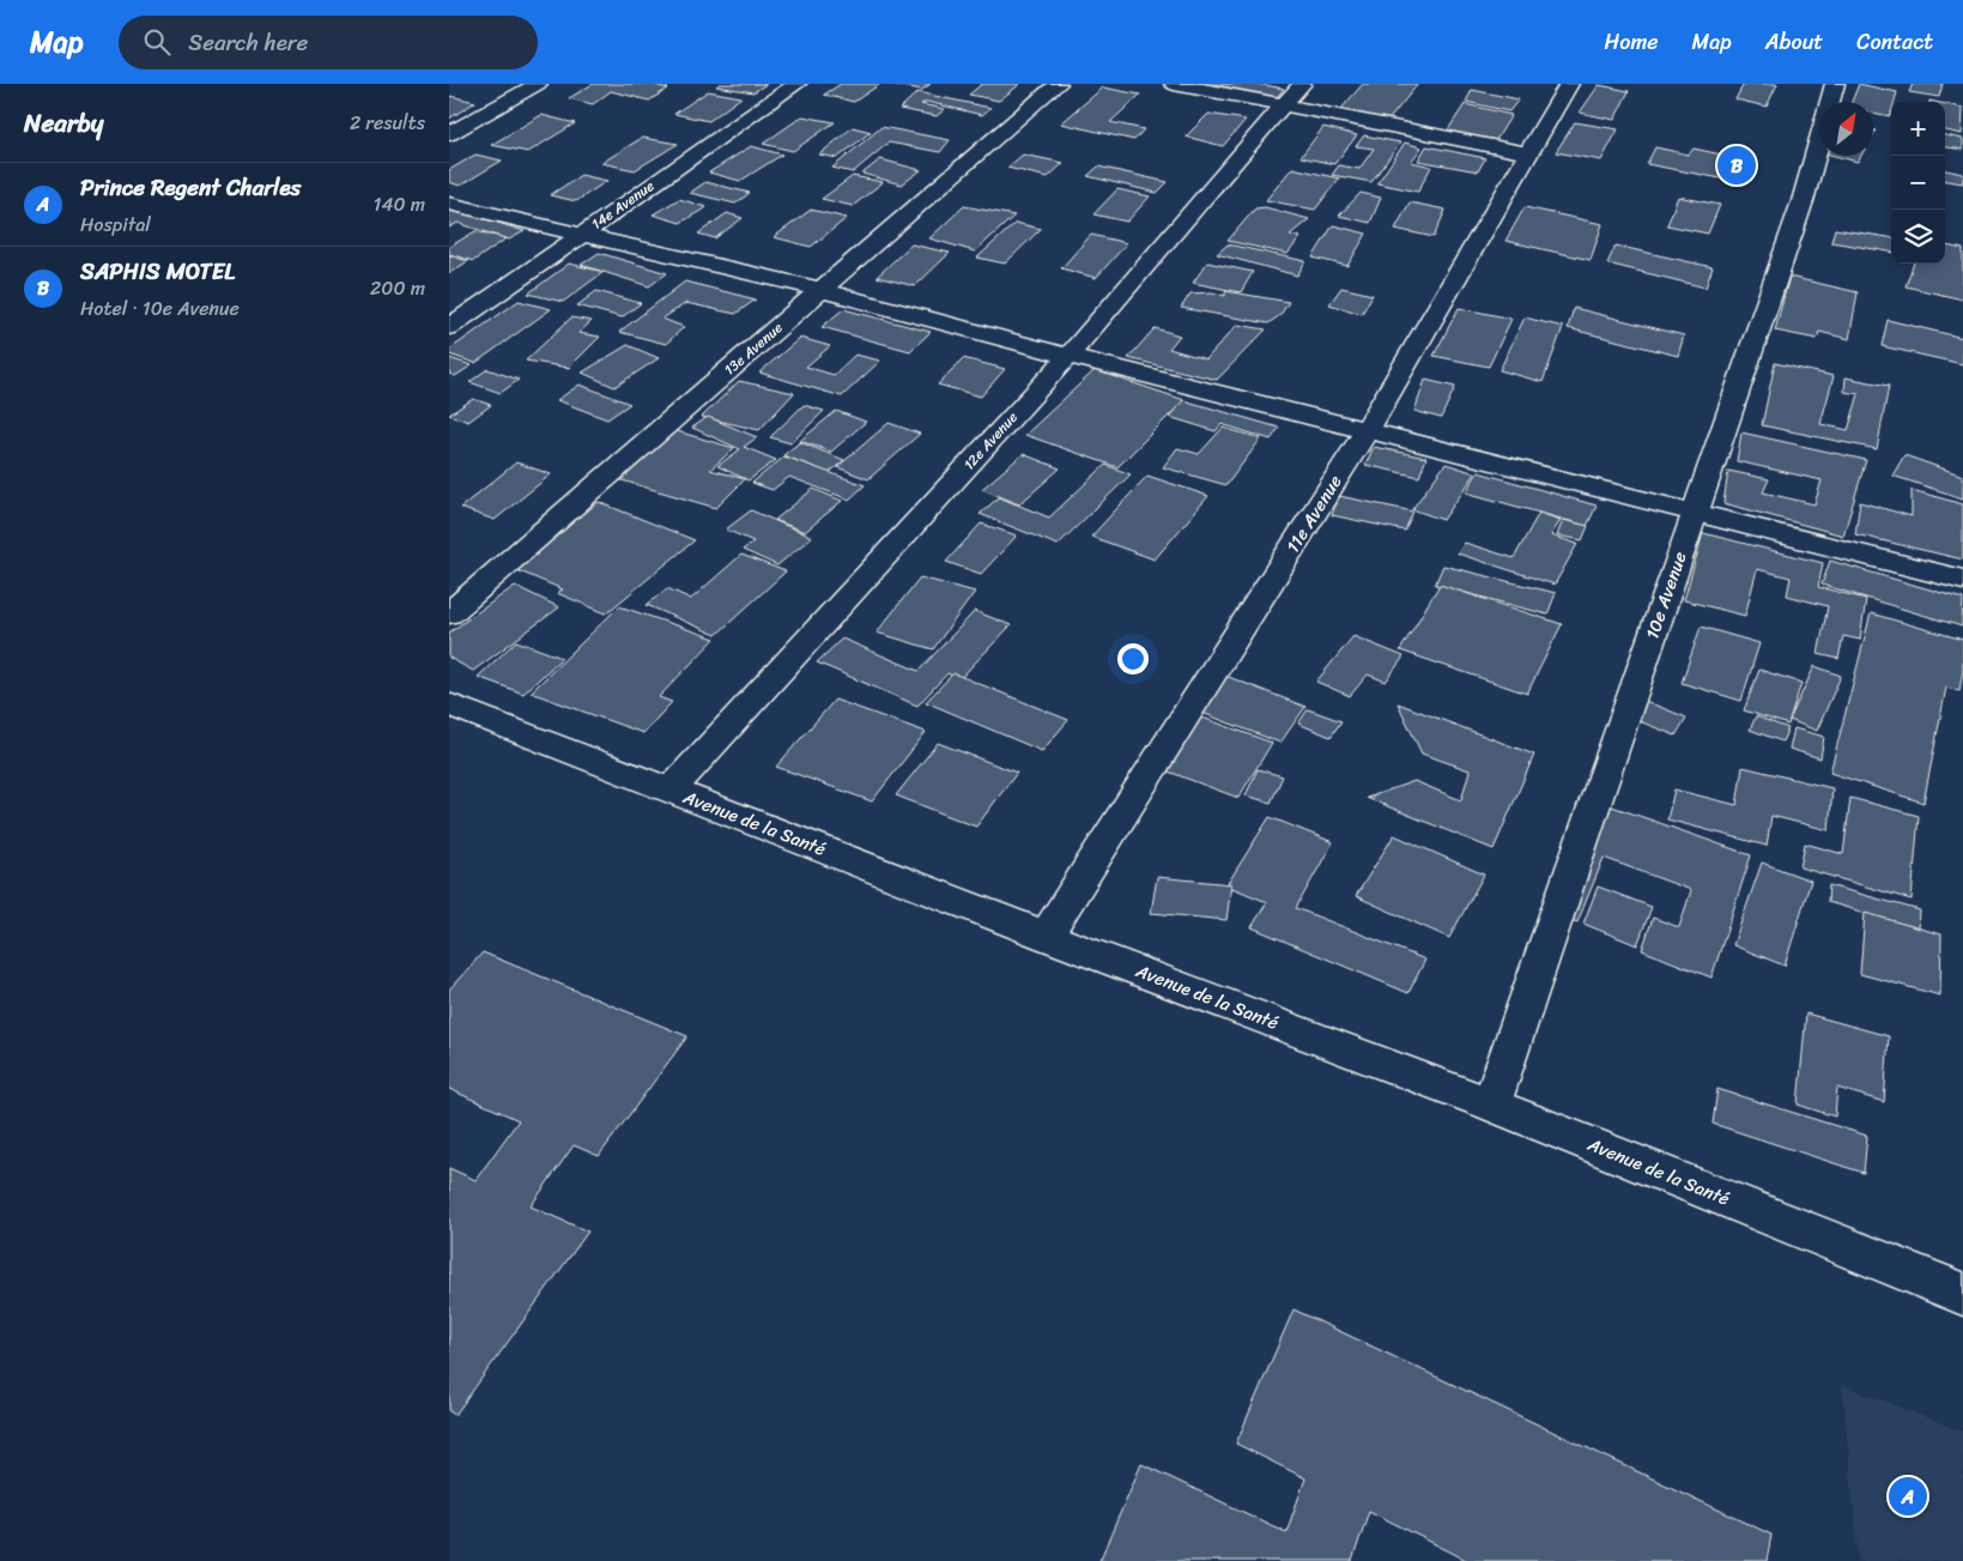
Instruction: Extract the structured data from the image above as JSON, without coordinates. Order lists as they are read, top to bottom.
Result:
{
  "streets": {
    "street": [
      "14e Avenue",
      "13e Avenue",
      "12e Avenue",
      "11e Avenue",
      "10e Avenue",
      "Avenue de la Santé"
    ]
  },
  "crossings": [
    ["12e Avenue", "Avenue de la Santé"],
    ["11e Avenue", "Avenue de la Santé"],
    ["10e Avenue", "Avenue de la Santé"]
  ],
  "north": "top right",
  "page": {
    "header": "Map",
    "search": "Search here",
    "nav": [
      "Home",
      "Map",
      "About",
      "Contact"
    ],
    "heading": ["Nearby", "2 results"],
    "map_buttons": ["+", "−"],
    "pins": ["B", "A"],
    "list": [
      {
        "mark": "A",
        "name": "Prince Regent Charles",
        "note": "Hospital",
        "value": "140 m"
      },
      {
        "mark": "B",
        "name": "SAPHIS MOTEL",
        "note": "Hotel · 10e Avenue",
        "value": "200 m"
      }
    ]
  }
}
